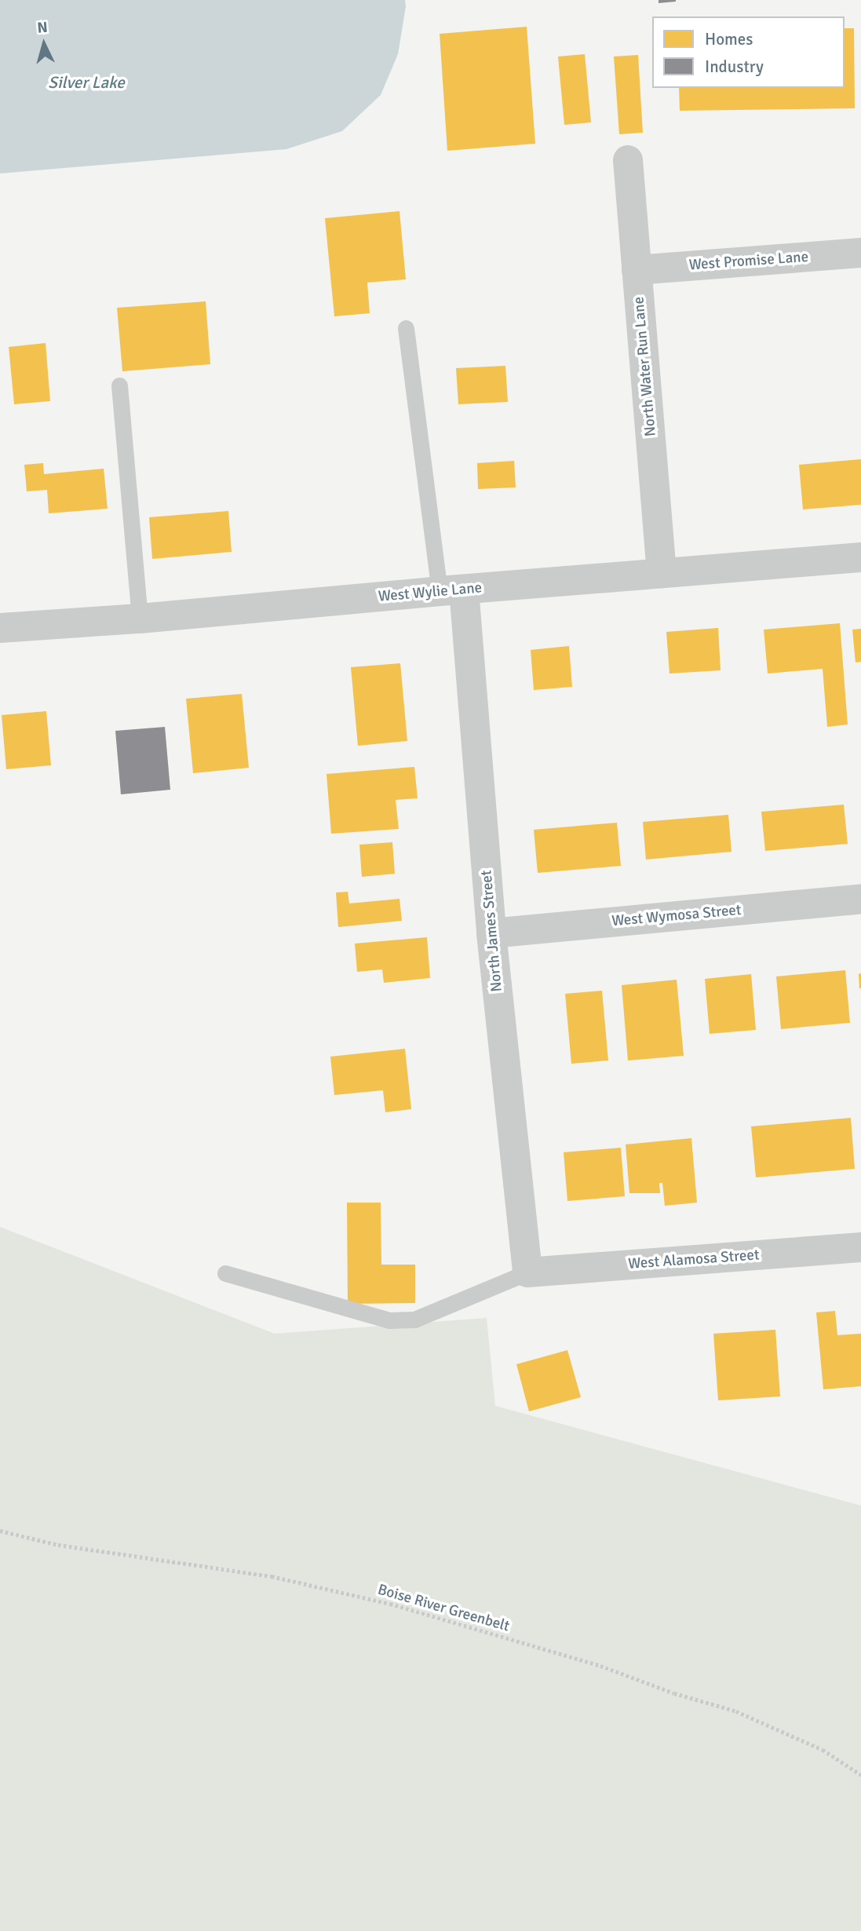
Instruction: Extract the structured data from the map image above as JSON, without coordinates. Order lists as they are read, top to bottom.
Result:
{
  "streets": {
    "street": [
      "West Promise Lane",
      "North Water Run Lane",
      "West Wylie Lane",
      "West Wymosa Street",
      "North James Street",
      "West Alamosa Street"
    ],
    "path": ["Boise River Greenbelt"]
  },
  "crossings": [
    ["West Promise Lane", "North Water Run Lane"],
    ["North Water Run Lane", "West Wylie Lane"],
    ["West Wylie Lane", "North James Street"],
    ["West Wymosa Street", "North James Street"],
    ["North James Street", "West Alamosa Street"]
  ],
  "water": ["Silver Lake"],
  "legend": ["Homes", "Industry"],
  "north": "top"
}
